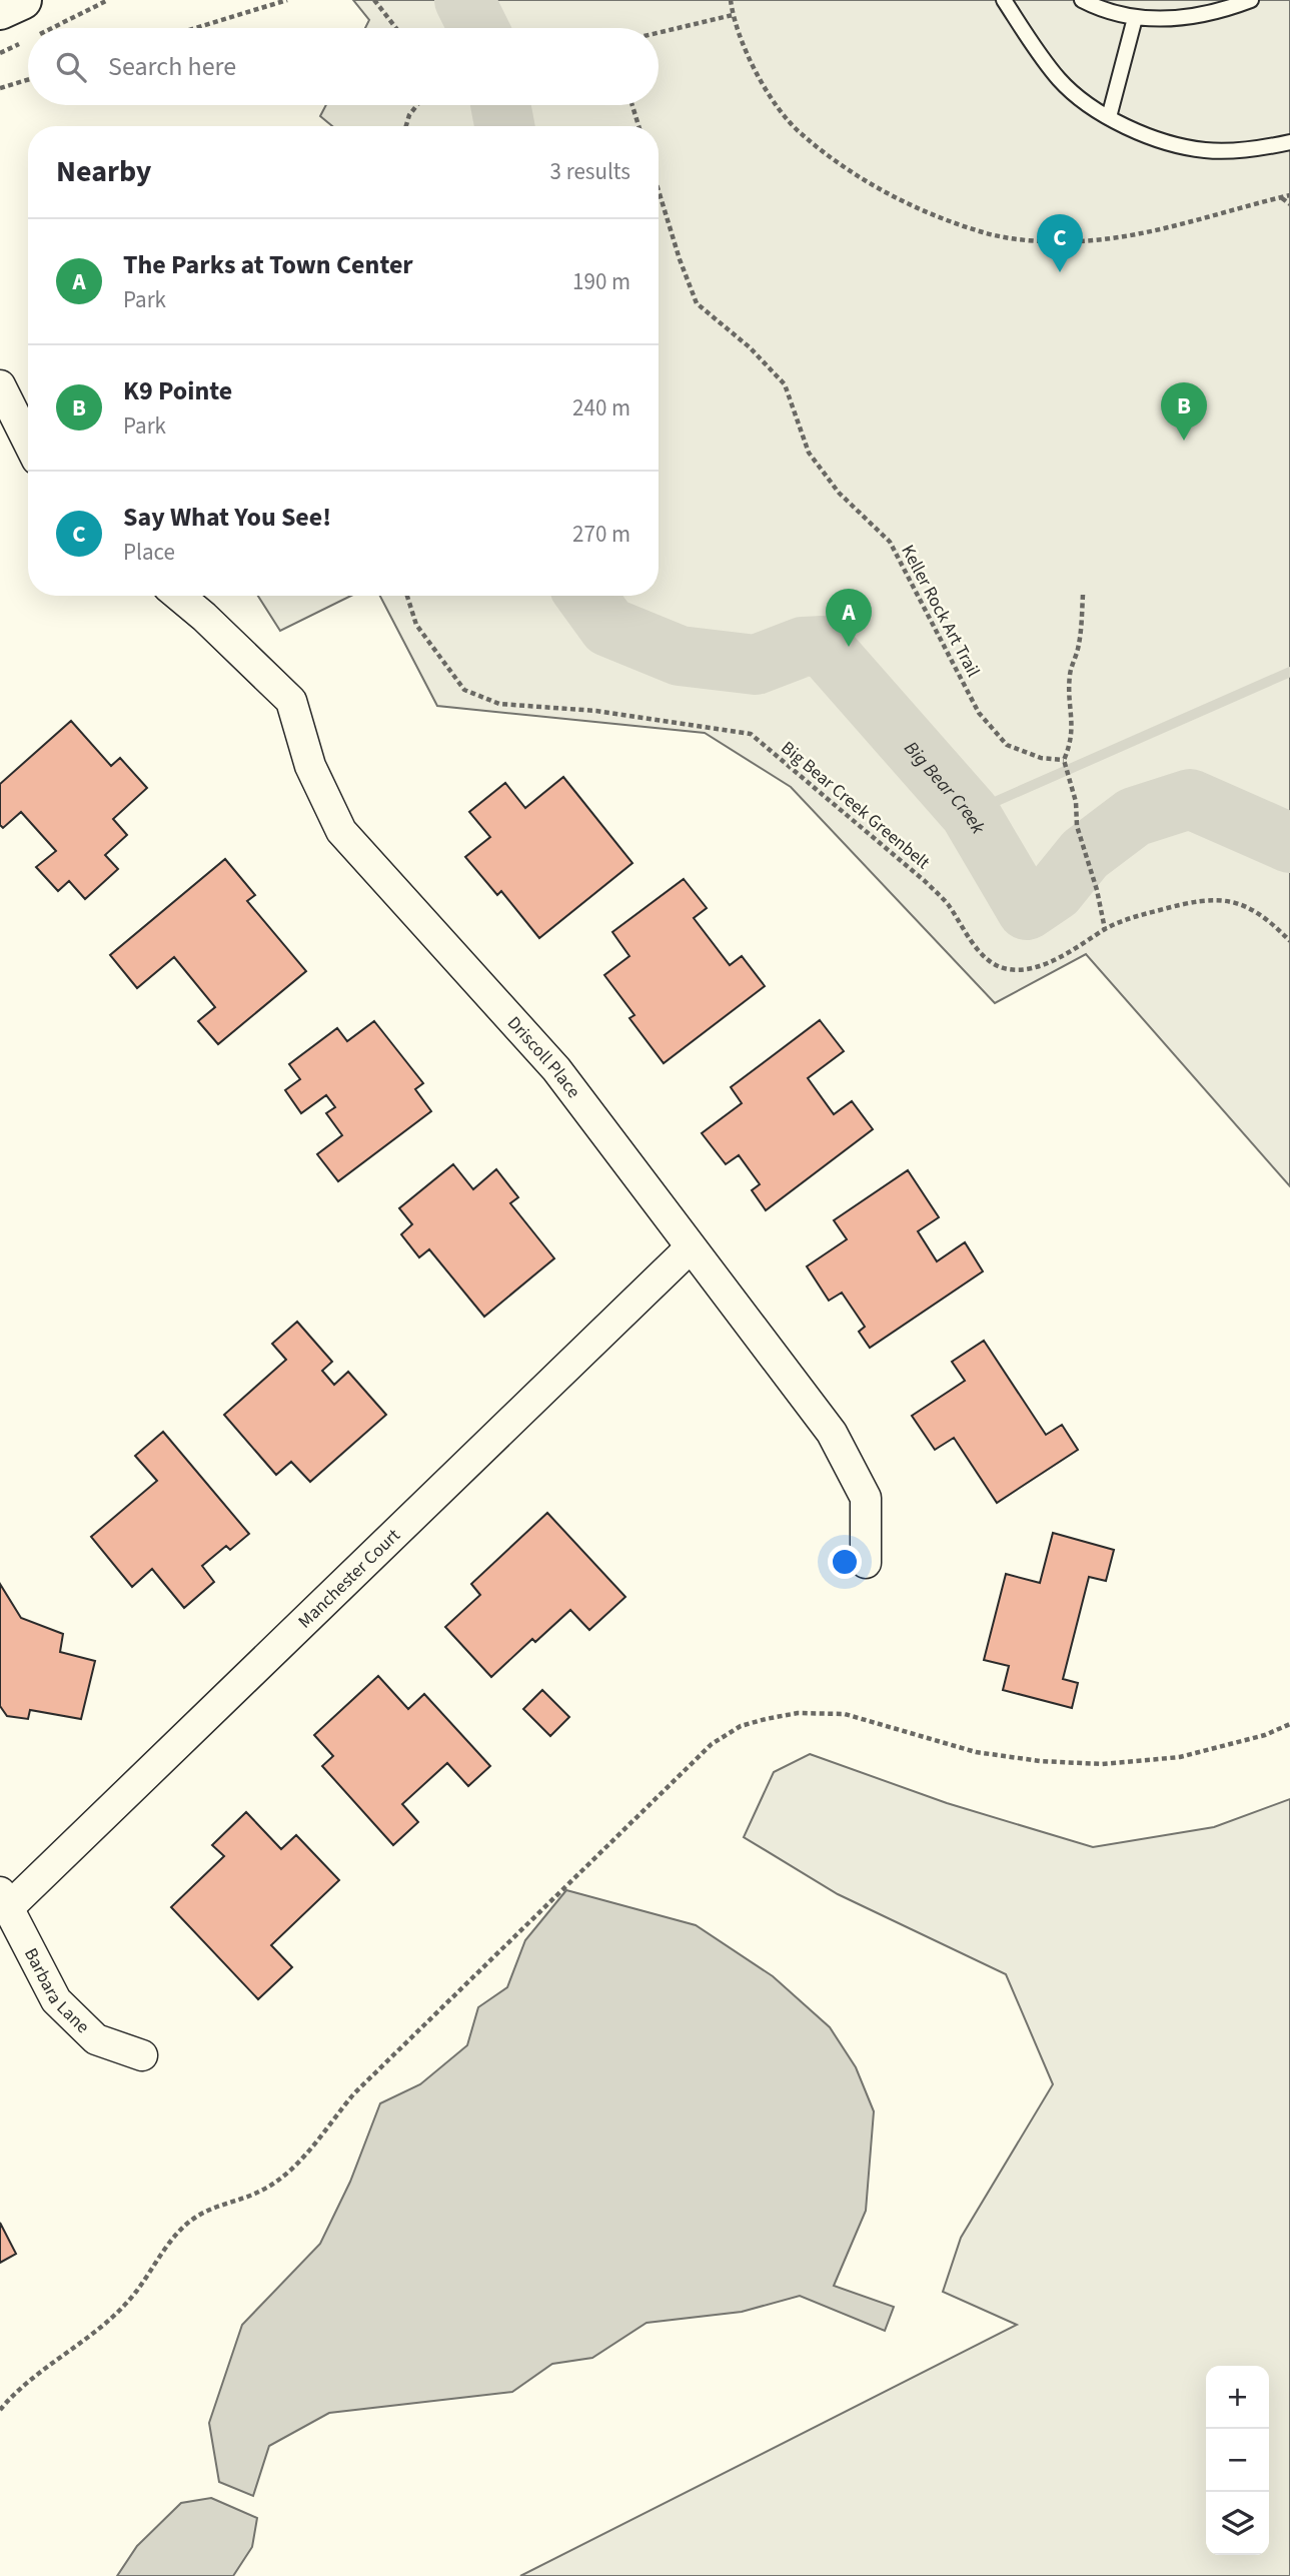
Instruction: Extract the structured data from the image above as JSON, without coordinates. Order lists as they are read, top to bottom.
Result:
{
  "streets": {
    "street": ["Driscoll Place", "Manchester Court", "Barbara Lane"],
    "path": ["Keller Rock Art Trail", "Big Bear Creek Greenbelt"]
  },
  "crossings": [
    ["Driscoll Place", "Manchester Court"],
    ["Manchester Court", "Barbara Lane"]
  ],
  "water": ["Big Bear Creek"],
  "page": {
    "search": "Search here",
    "heading": ["Nearby", "3 results"],
    "pins": ["C", "B", "A"],
    "list": [
      {
        "mark": "A",
        "name": "The Parks at Town Center",
        "note": "Park",
        "value": "190 m"
      },
      {
        "mark": "B",
        "name": "K9 Pointe",
        "note": "Park",
        "value": "240 m"
      },
      {
        "mark": "C",
        "name": "Say What You See!",
        "note": "Place",
        "value": "270 m"
      }
    ],
    "map_buttons": ["+", "−"]
  }
}
